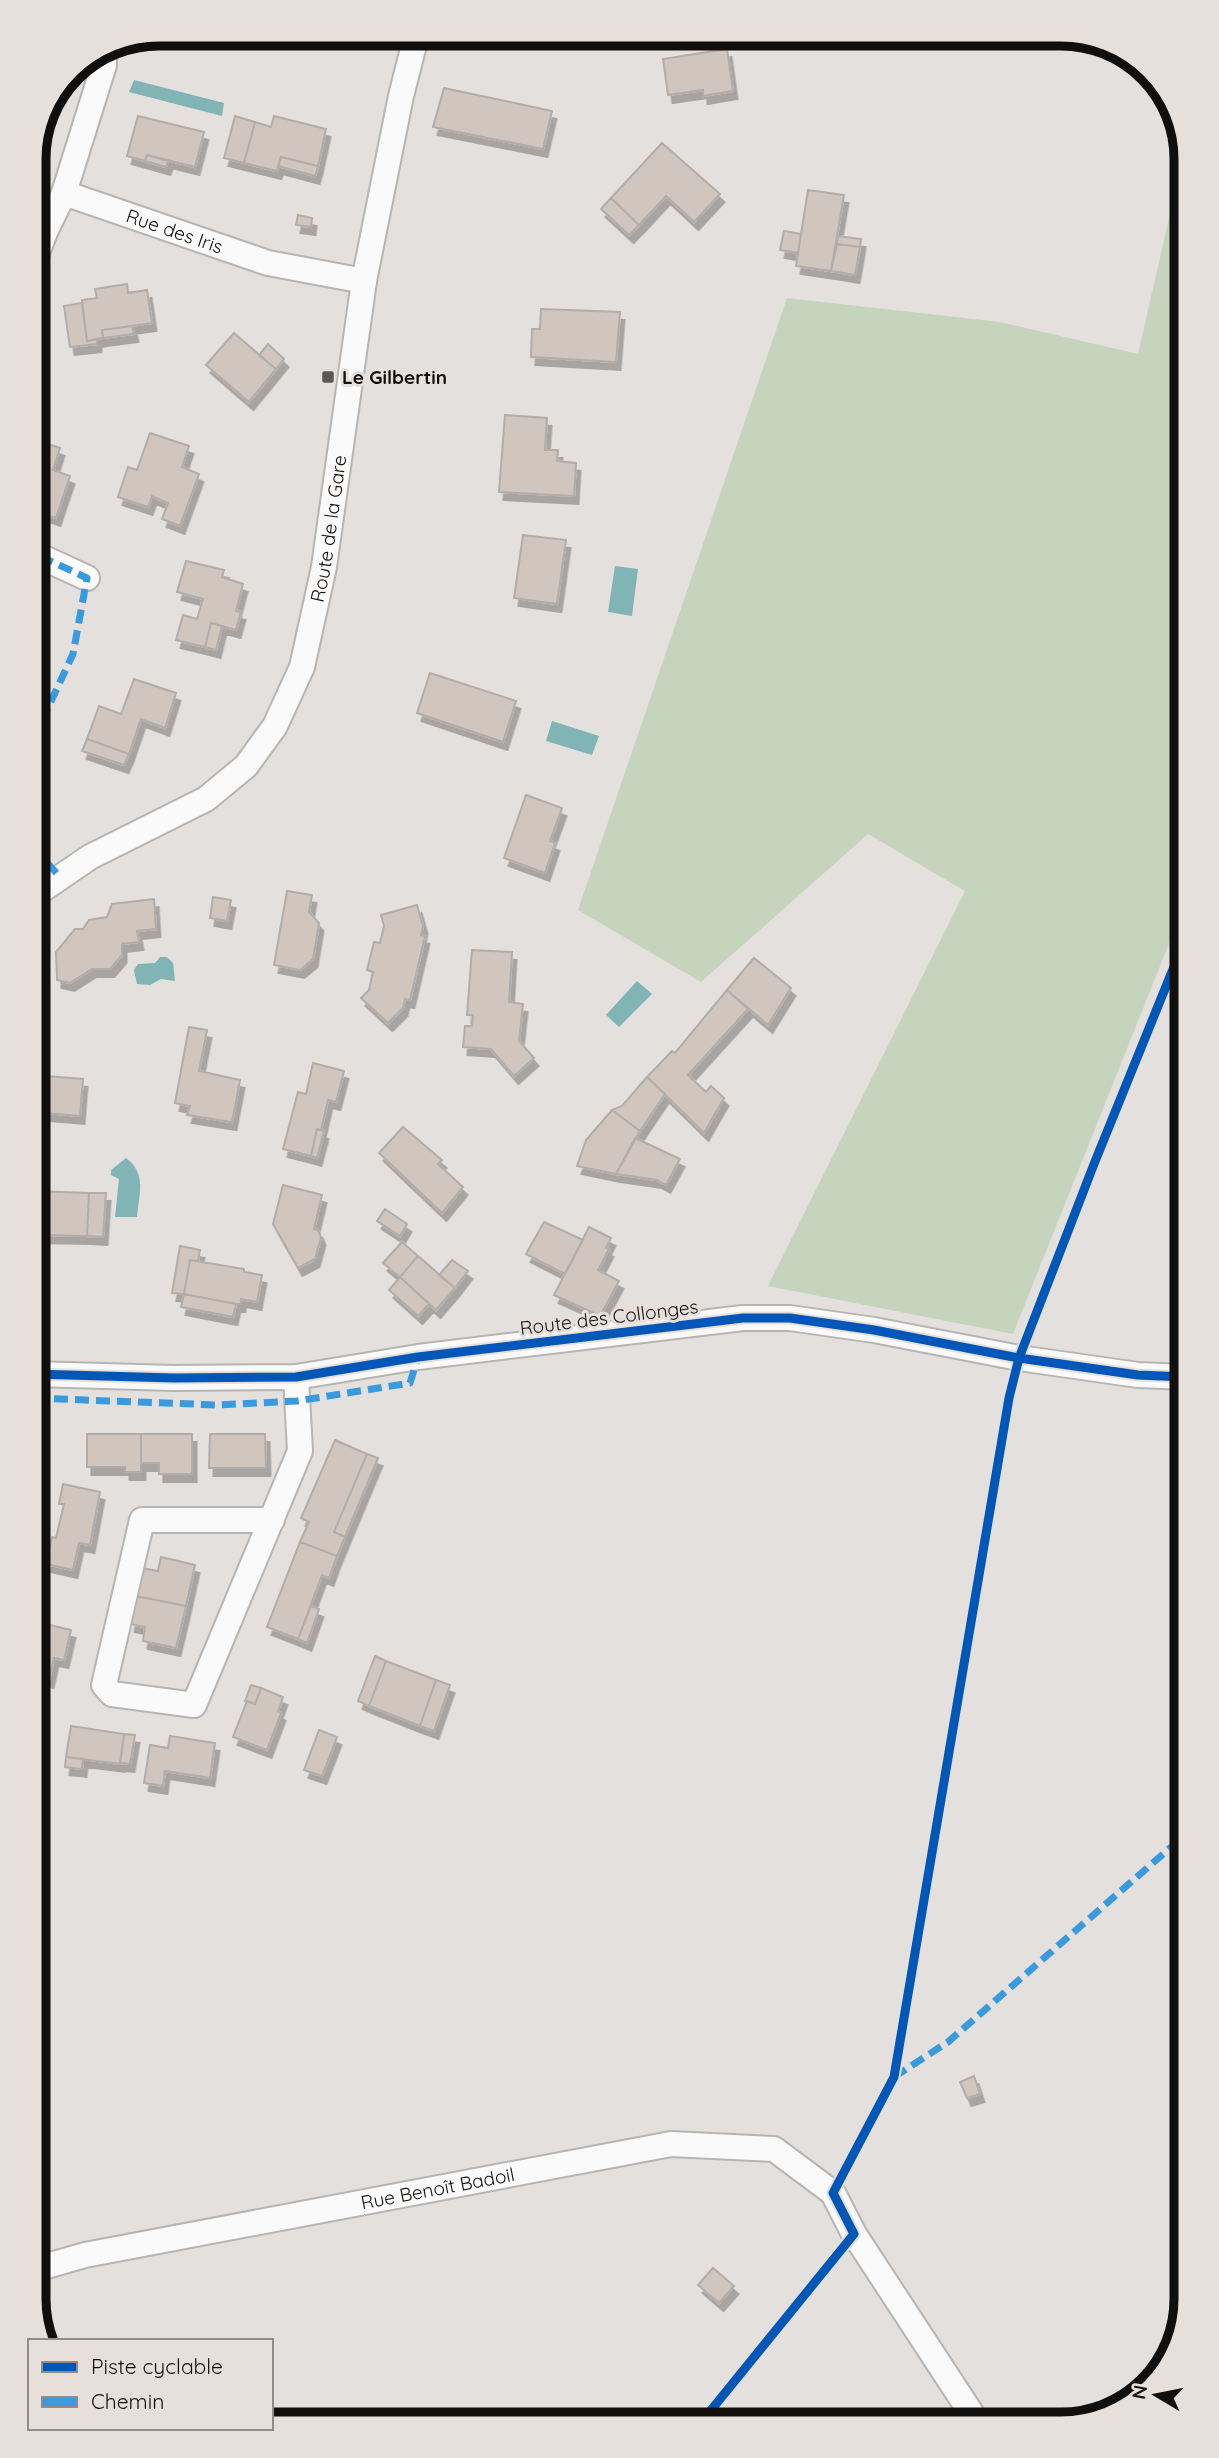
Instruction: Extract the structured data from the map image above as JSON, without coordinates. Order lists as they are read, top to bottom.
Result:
{
  "streets": {
    "street": [
      "Rue des Iris",
      "Route de la Gare",
      "Route des Collonges",
      "Rue Benoît Badoil"
    ]
  },
  "crossings": [
    ["Rue des Iris", "Route de la Gare"]
  ],
  "places": {
    "transit": ["Le Gilbertin"]
  },
  "legend": ["Piste cyclable", "Chemin"],
  "north": "left"
}
